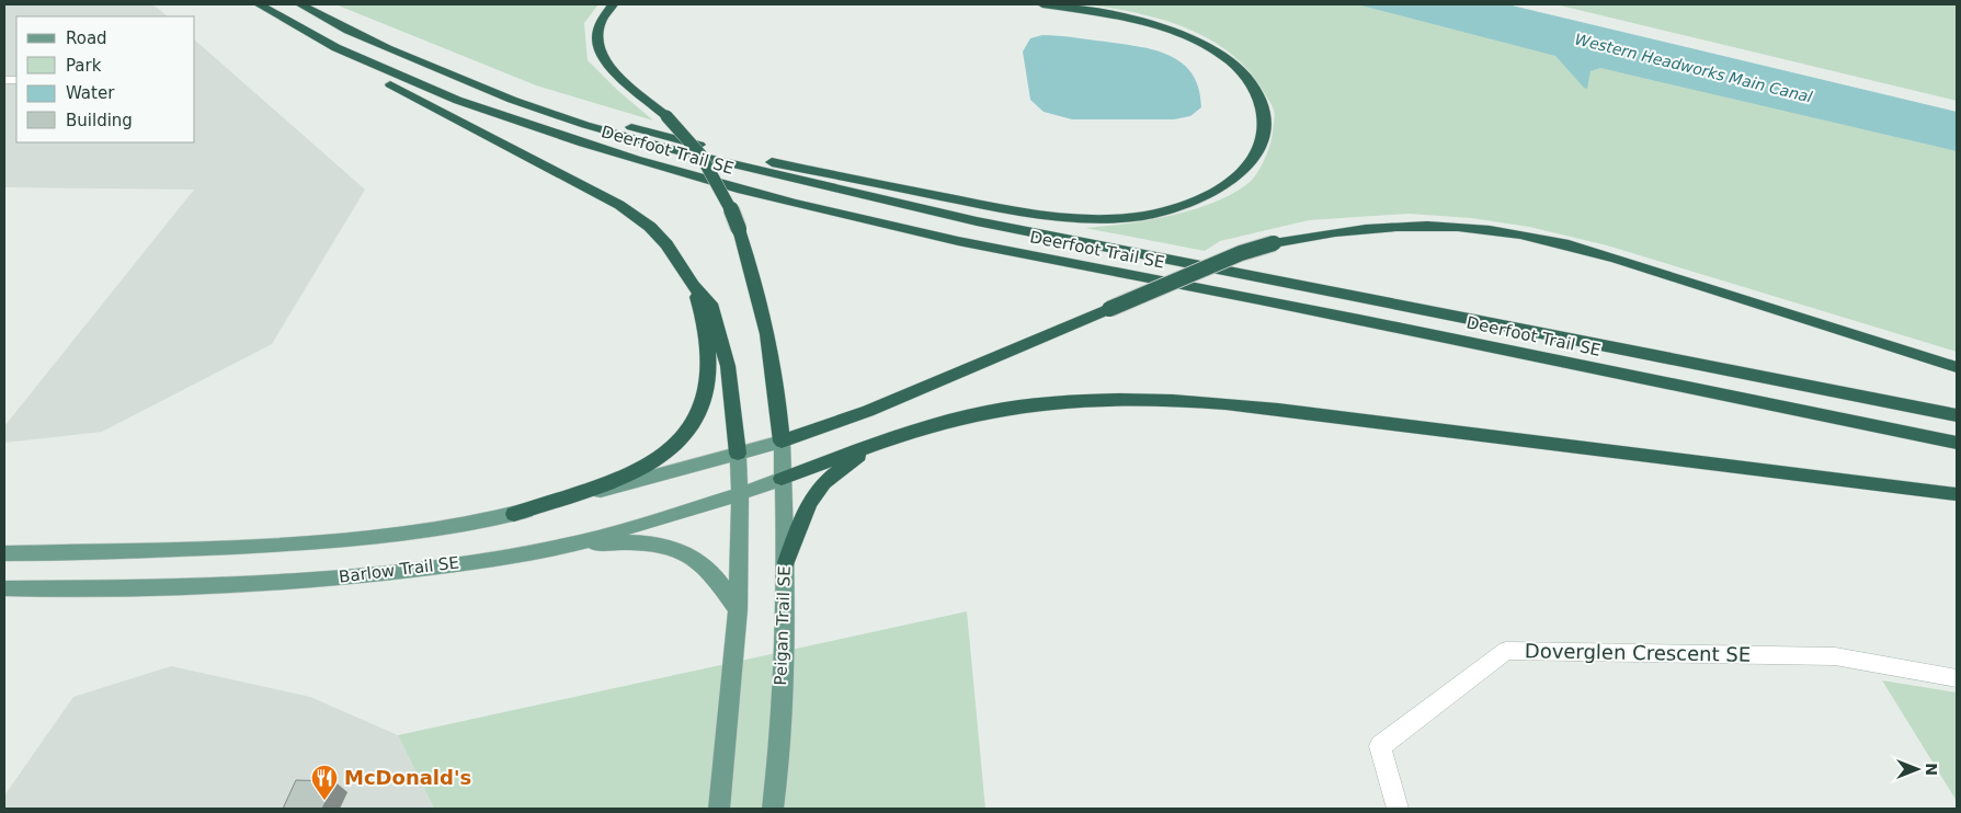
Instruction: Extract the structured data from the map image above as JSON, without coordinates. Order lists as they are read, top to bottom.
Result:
{
  "streets": {
    "highway": ["Deerfoot Trail SE"],
    "main road": ["Barlow Trail SE", "Peigan Trail SE"],
    "street": ["Doverglen Crescent SE"]
  },
  "crossings": [
    ["Barlow Trail SE", "Peigan Trail SE"]
  ],
  "water": ["Western Headworks Main Canal"],
  "places": {
    "restaurant": ["McDonald's"]
  },
  "legend": [
    "Road",
    "Park",
    "Water",
    "Building"
  ],
  "north": "right"
}
